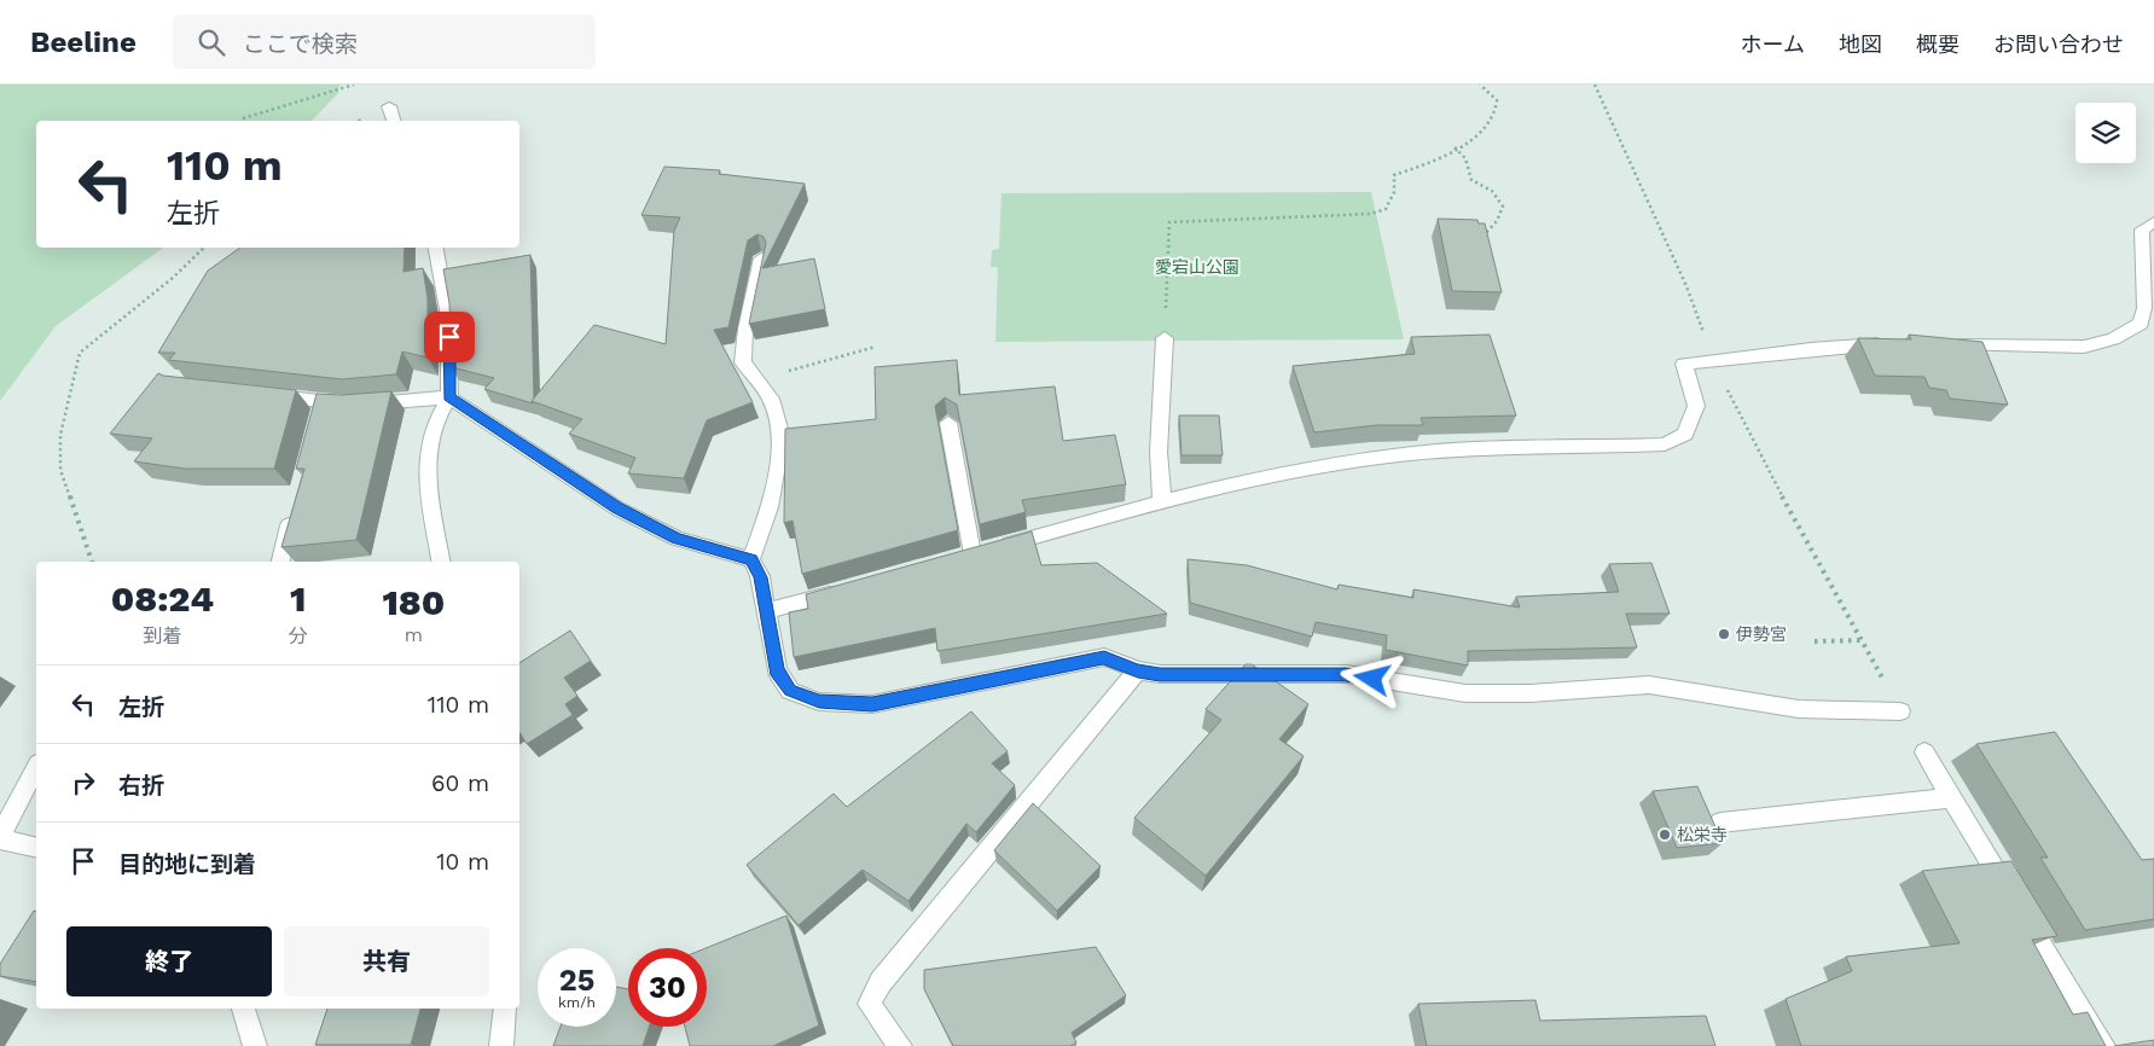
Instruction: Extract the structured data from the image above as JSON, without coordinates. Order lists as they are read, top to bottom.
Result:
{
  "parks": ["愛宕山公園"],
  "places": ["伊勢宮", "松栄寺"],
  "page": {
    "header": "Beeline",
    "search": "ここで検索",
    "nav": [
      "ホーム",
      "地図",
      "概要",
      "お問い合わせ"
    ],
    "turn": ["110 m", "左折"],
    "eta": [
      "08:24",
      "到着",
      "1",
      "分",
      "180",
      "m"
    ],
    "list": [
      {
        "name": "左折",
        "value": "110 m"
      },
      {
        "name": "右折",
        "value": "60 m"
      },
      {
        "name": "目的地に到着",
        "value": "10 m"
      }
    ],
    "buttons": ["終了", "共有"],
    "speed": "25 km/h",
    "limit": "30"
  }
}
